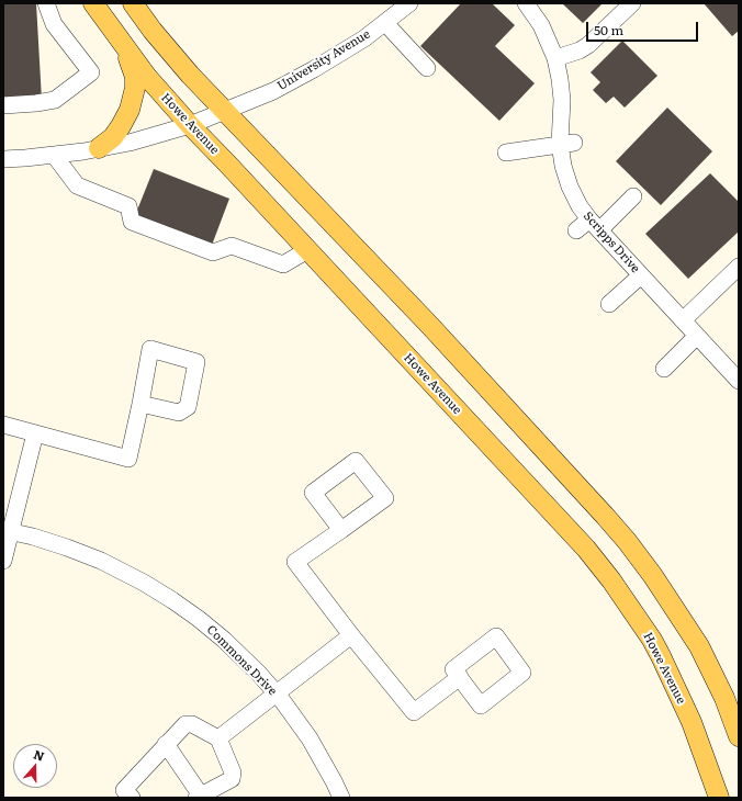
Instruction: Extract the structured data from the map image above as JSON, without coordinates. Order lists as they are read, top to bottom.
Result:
{
  "streets": {
    "main road": ["Howe Avenue"],
    "street": ["University Avenue", "Scripps Drive", "Commons Drive"]
  },
  "crossings": [
    ["University Avenue", "Howe Avenue"]
  ],
  "scale_bar": "50 m",
  "north": "top"
}
